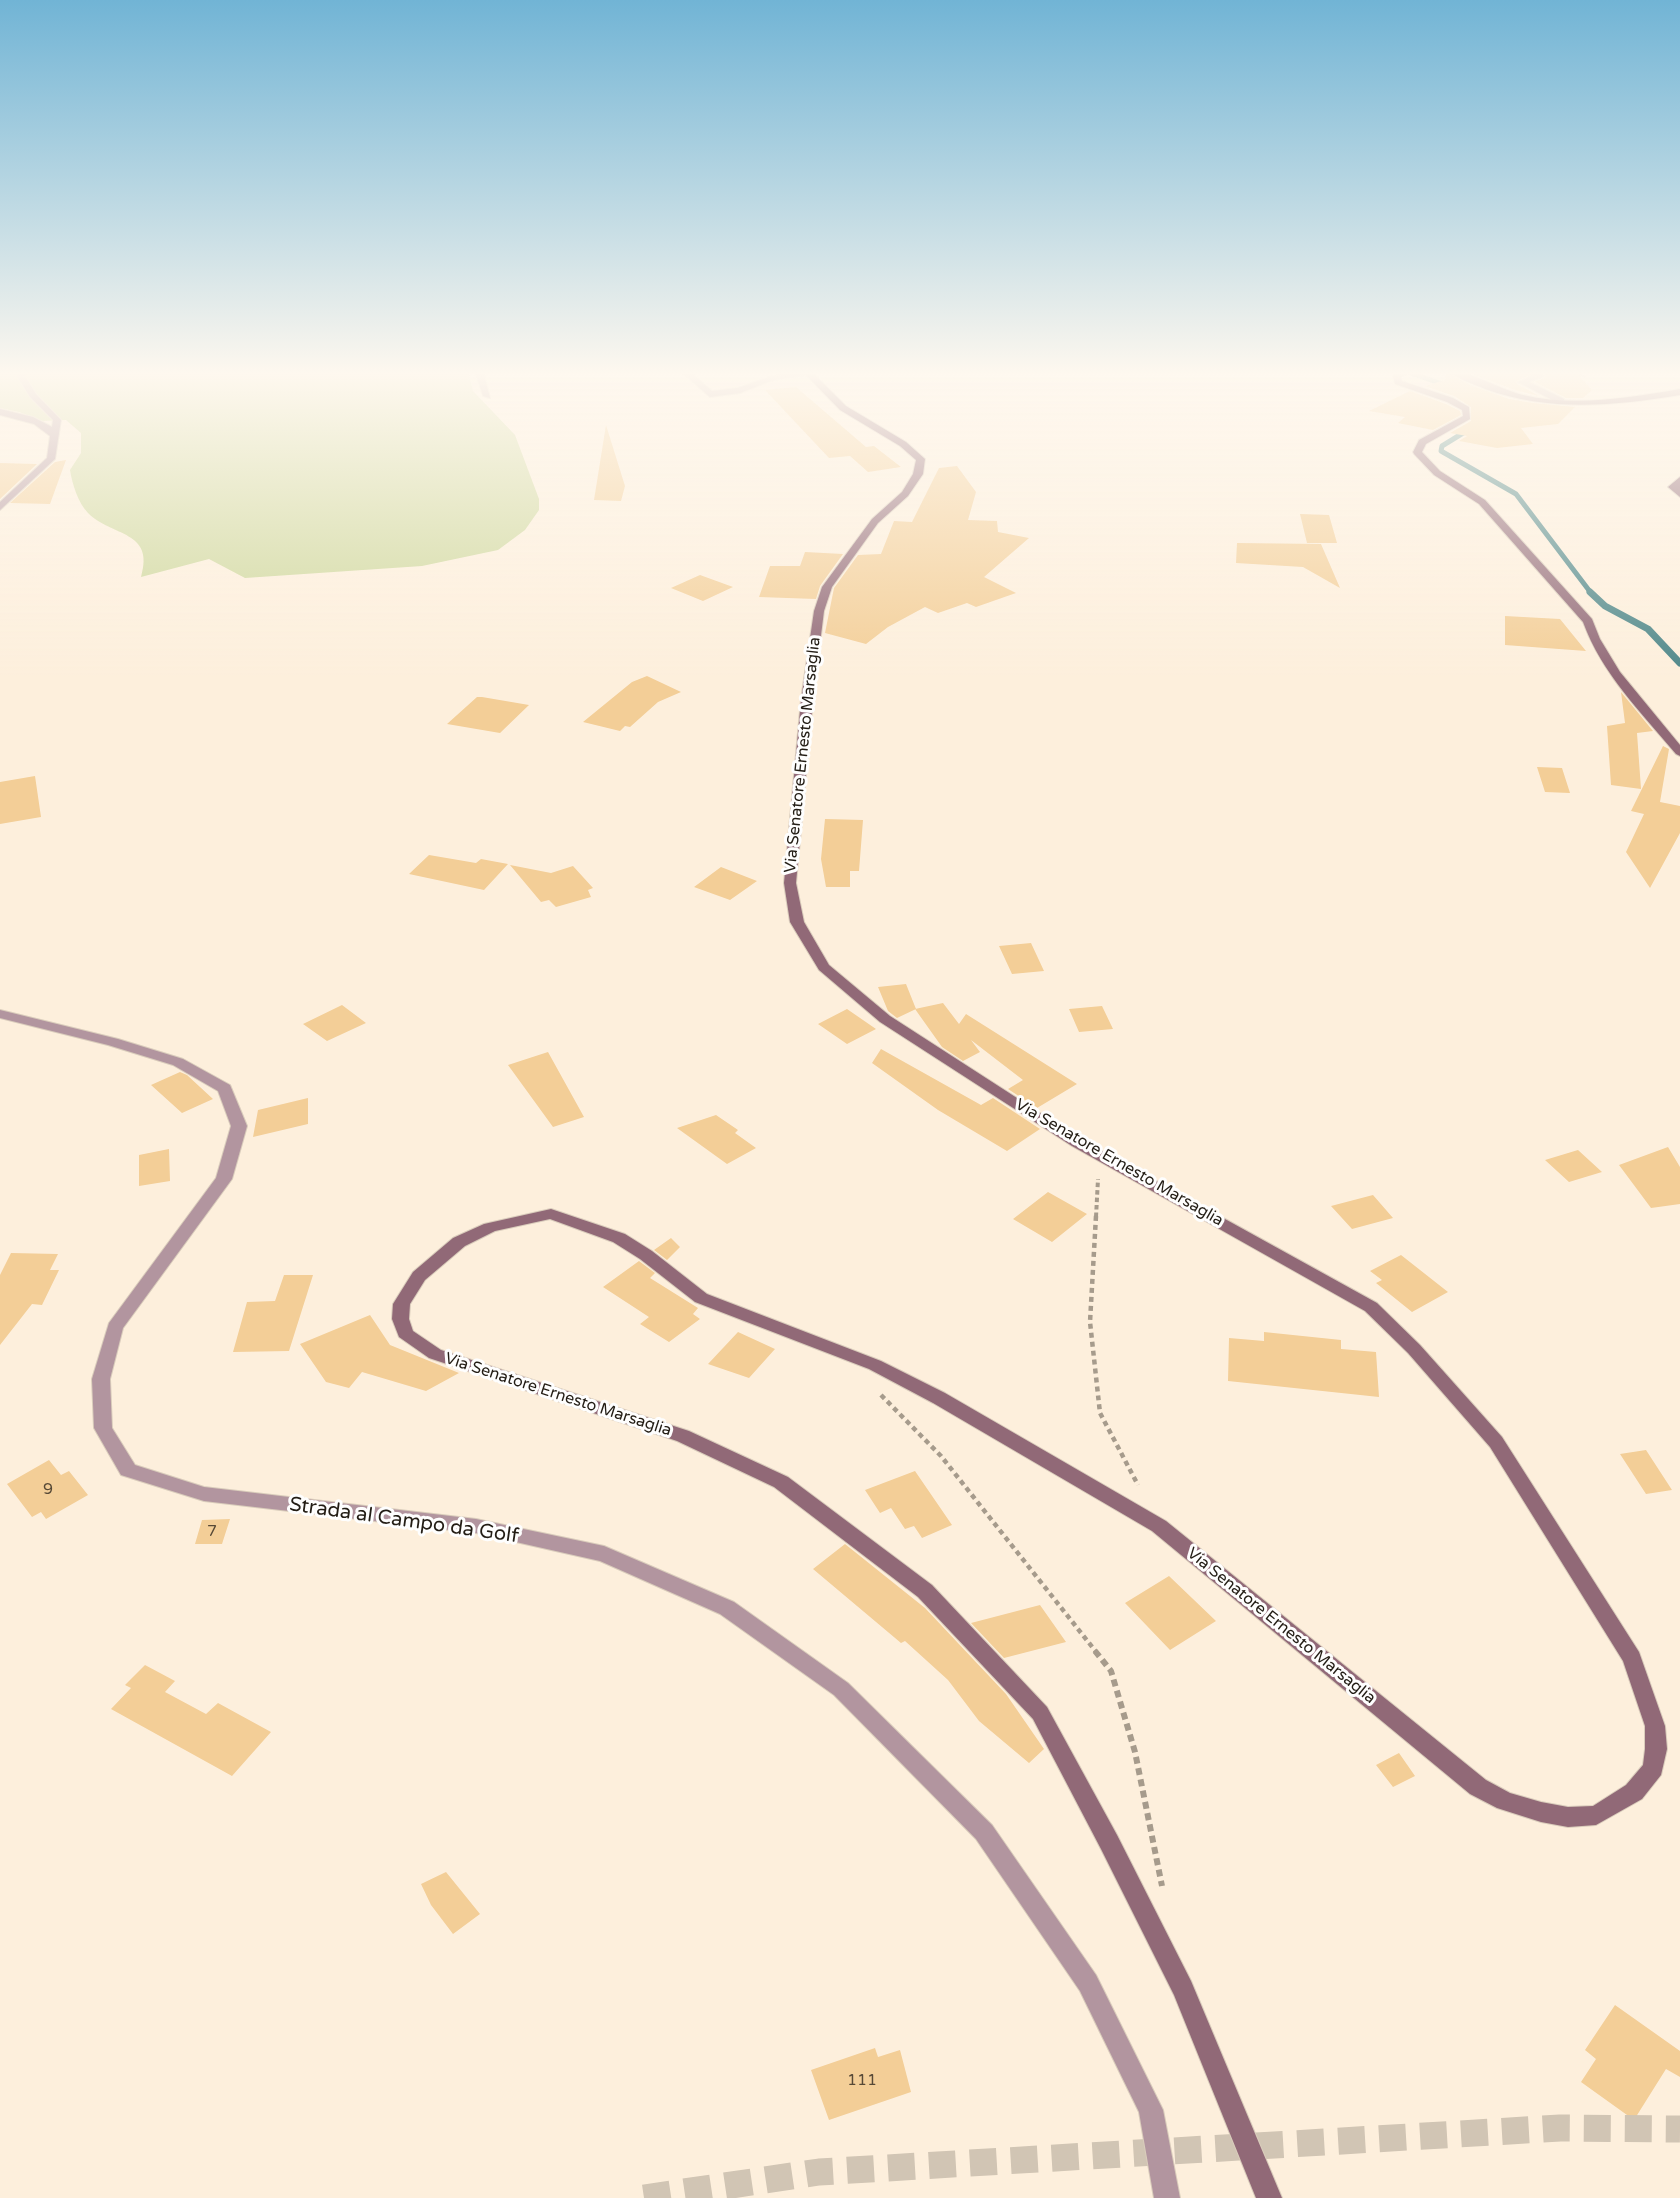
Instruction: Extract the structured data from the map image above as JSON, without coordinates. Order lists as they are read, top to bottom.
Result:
{
  "streets": {
    "street": ["Via Senatore Ernesto Marsaglia", "Strada al Campo da Golf"]
  },
  "house_numbers": ["9", "7", "111"]
}
